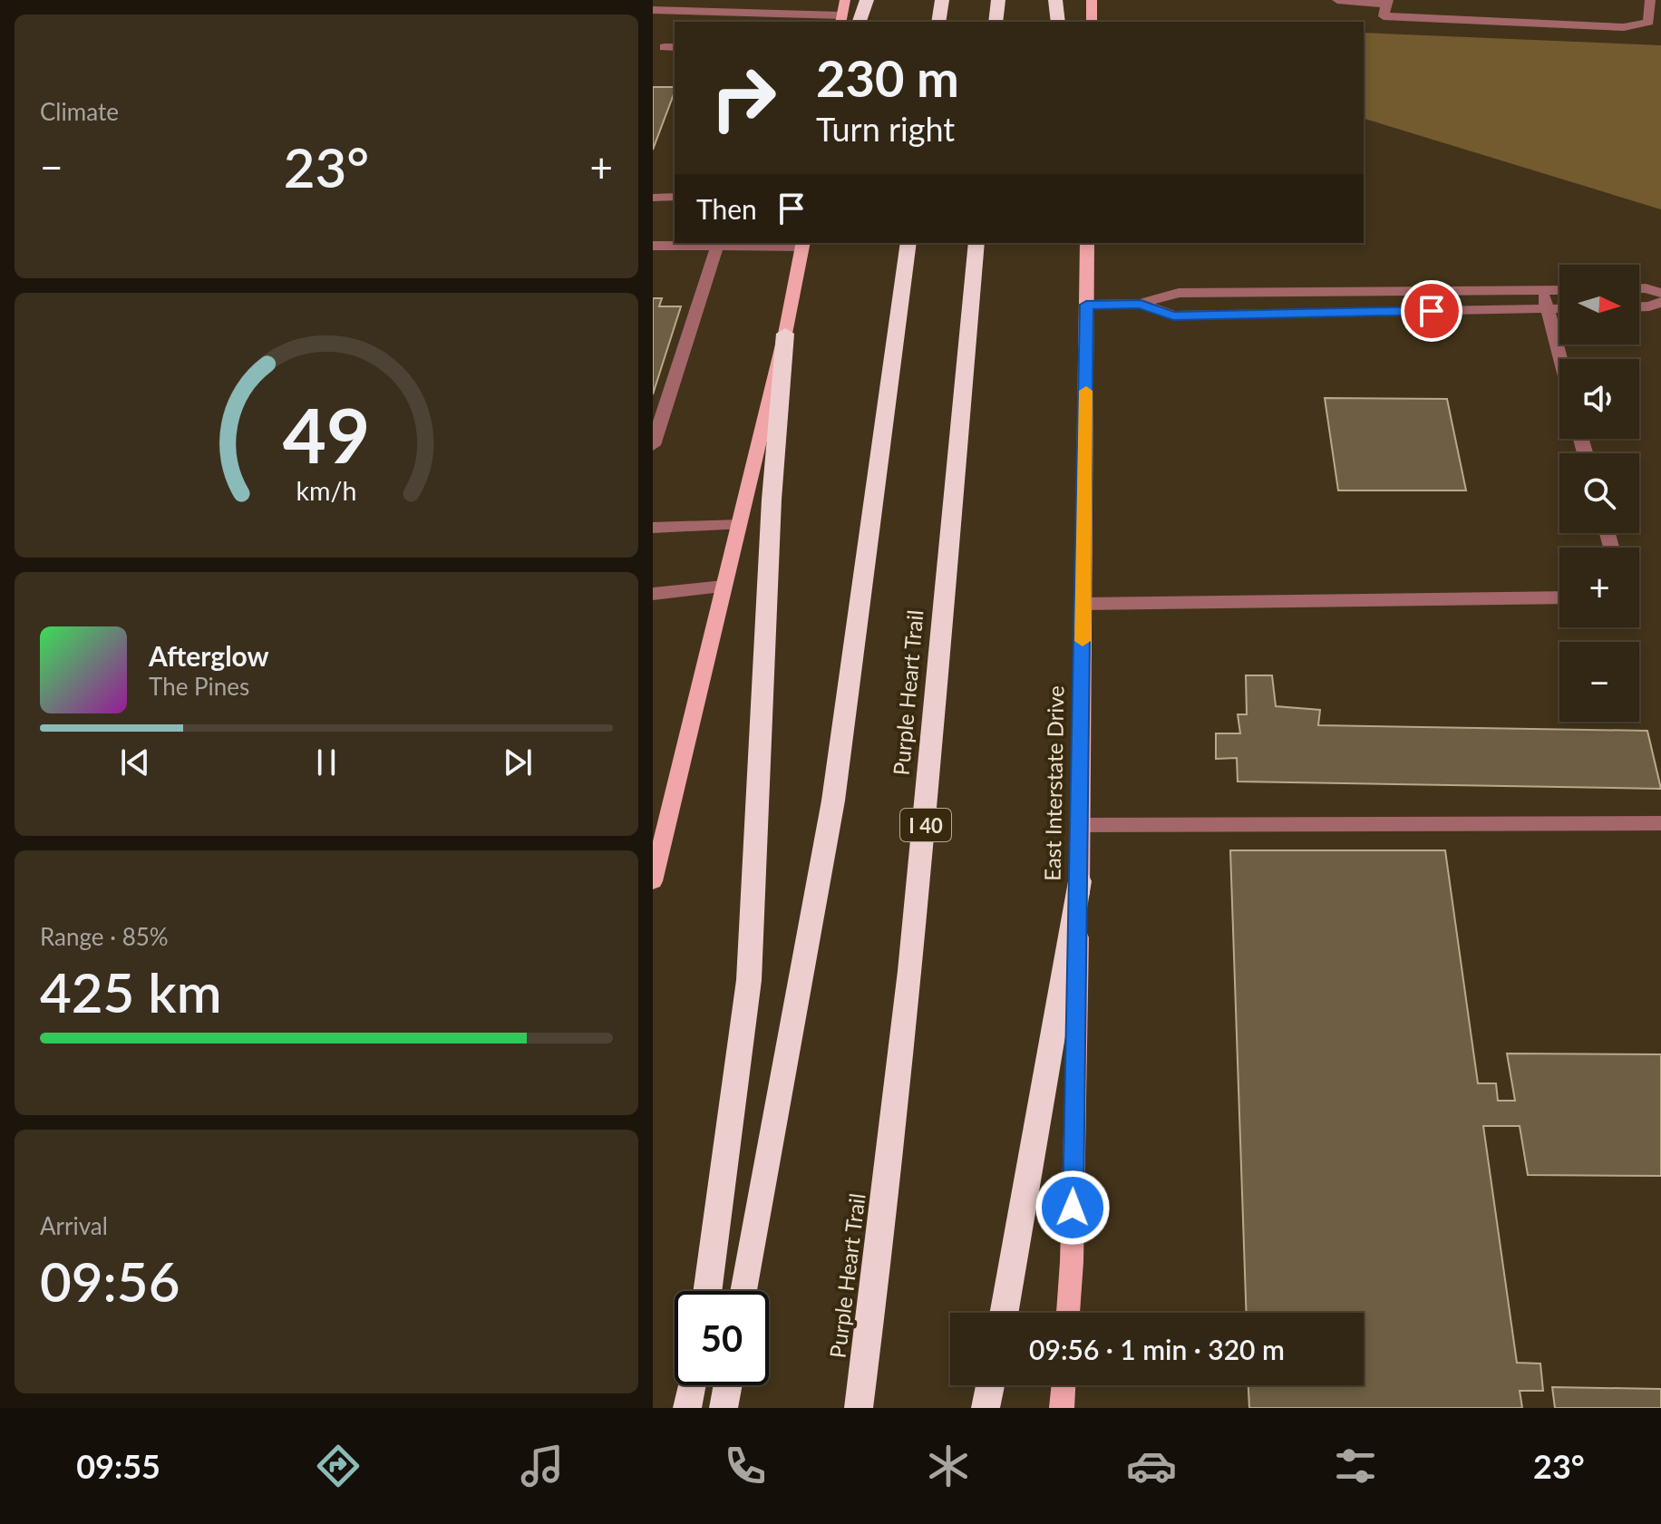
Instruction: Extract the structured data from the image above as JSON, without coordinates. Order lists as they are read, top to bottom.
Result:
{
  "streets": {
    "highway": ["Purple Heart Trail", "I 40"],
    "main road": ["East Interstate Drive"]
  },
  "north": "right",
  "page": {
    "tile": [
      "Climate",
      ["Range · 85%", "425 km"],
      ["Arrival", "09:56"]
    ],
    "turn": ["230 m", "Turn right"],
    "heat": ["−", "23°", "+"],
    "then": "Then",
    "map_buttons": ["+", "−"],
    "song": ["Afterglow", "The Pines"],
    "limit": "50",
    "trip": "09:56 · 1 min · 320 m",
    "tabs": ["09:55", "23°"],
    "gauge": ["49", "km/h"]
  }
}
